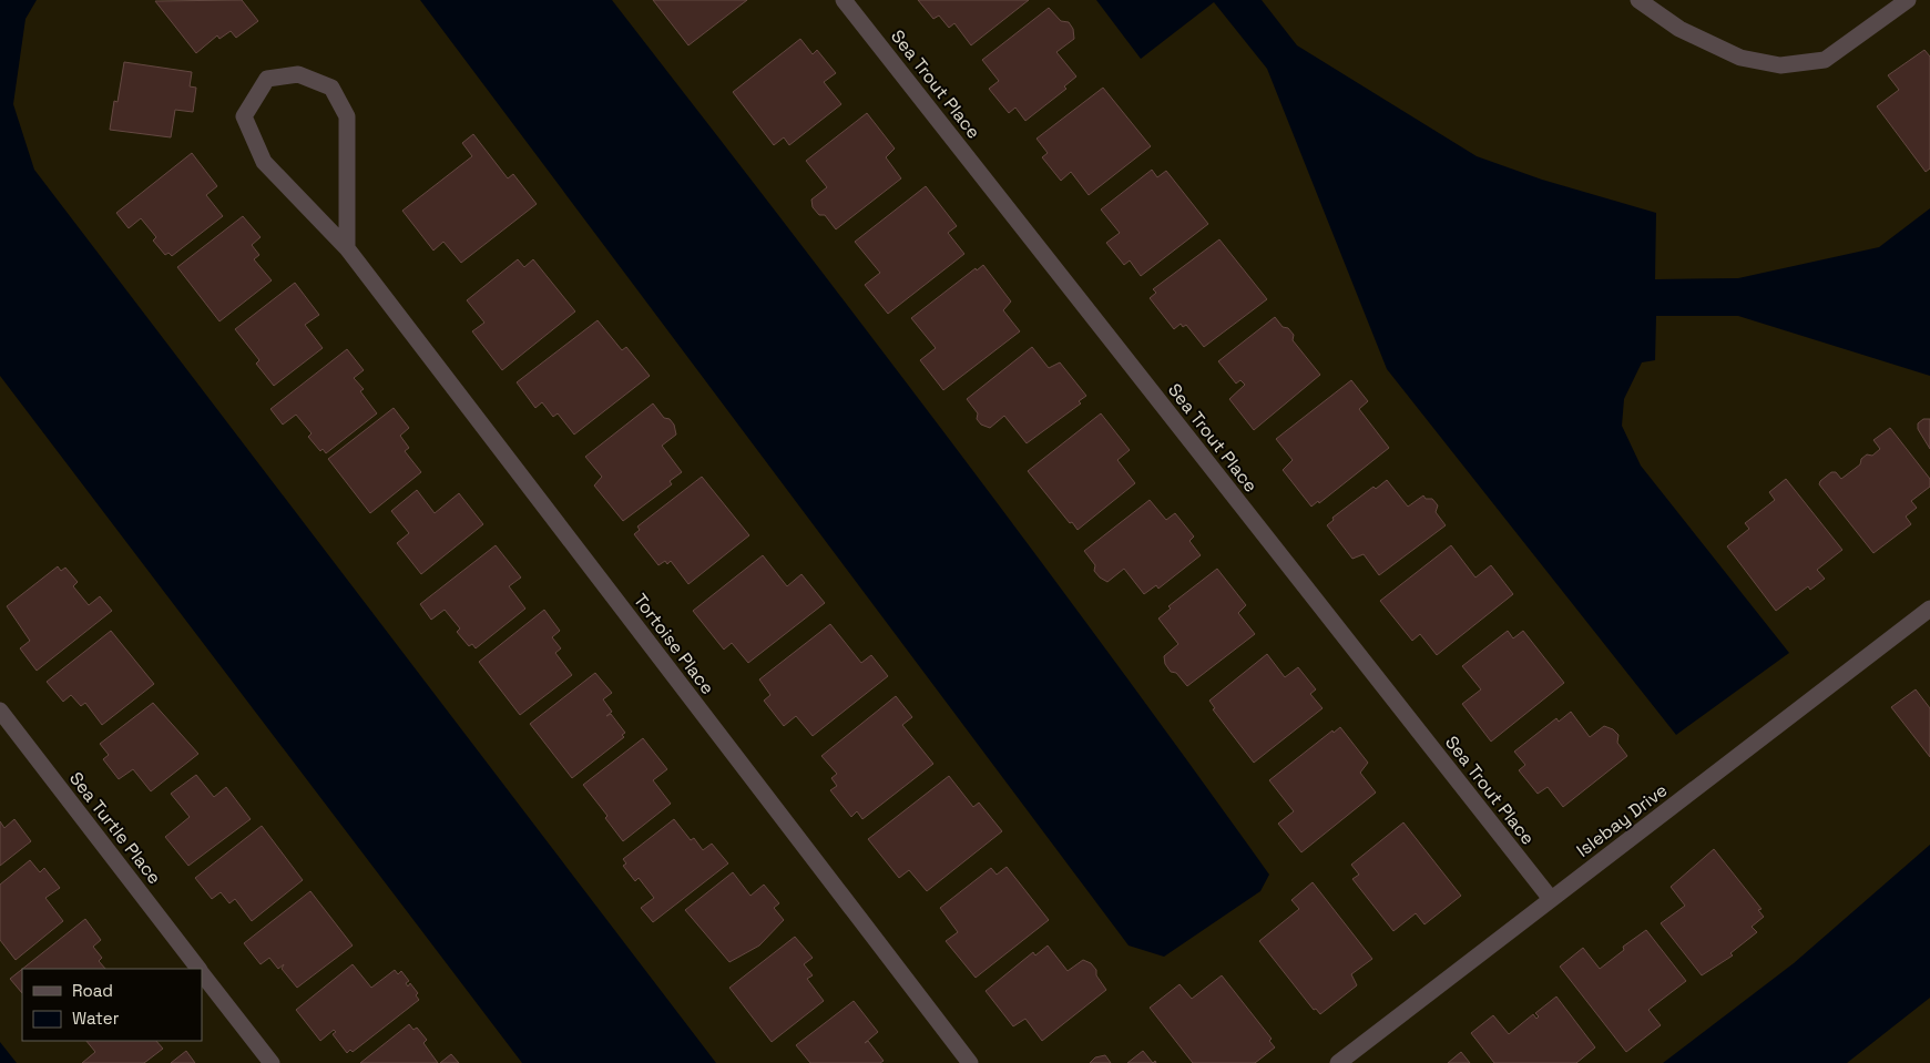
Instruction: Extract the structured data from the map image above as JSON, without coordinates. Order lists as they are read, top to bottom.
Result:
{
  "streets": {
    "street": [
      "Sea Trout Place",
      "Tortoise Place",
      "Islebay Drive",
      "Sea Turtle Place"
    ]
  },
  "crossings": [
    ["Sea Trout Place", "Islebay Drive"]
  ],
  "legend": ["Road", "Water"]
}
